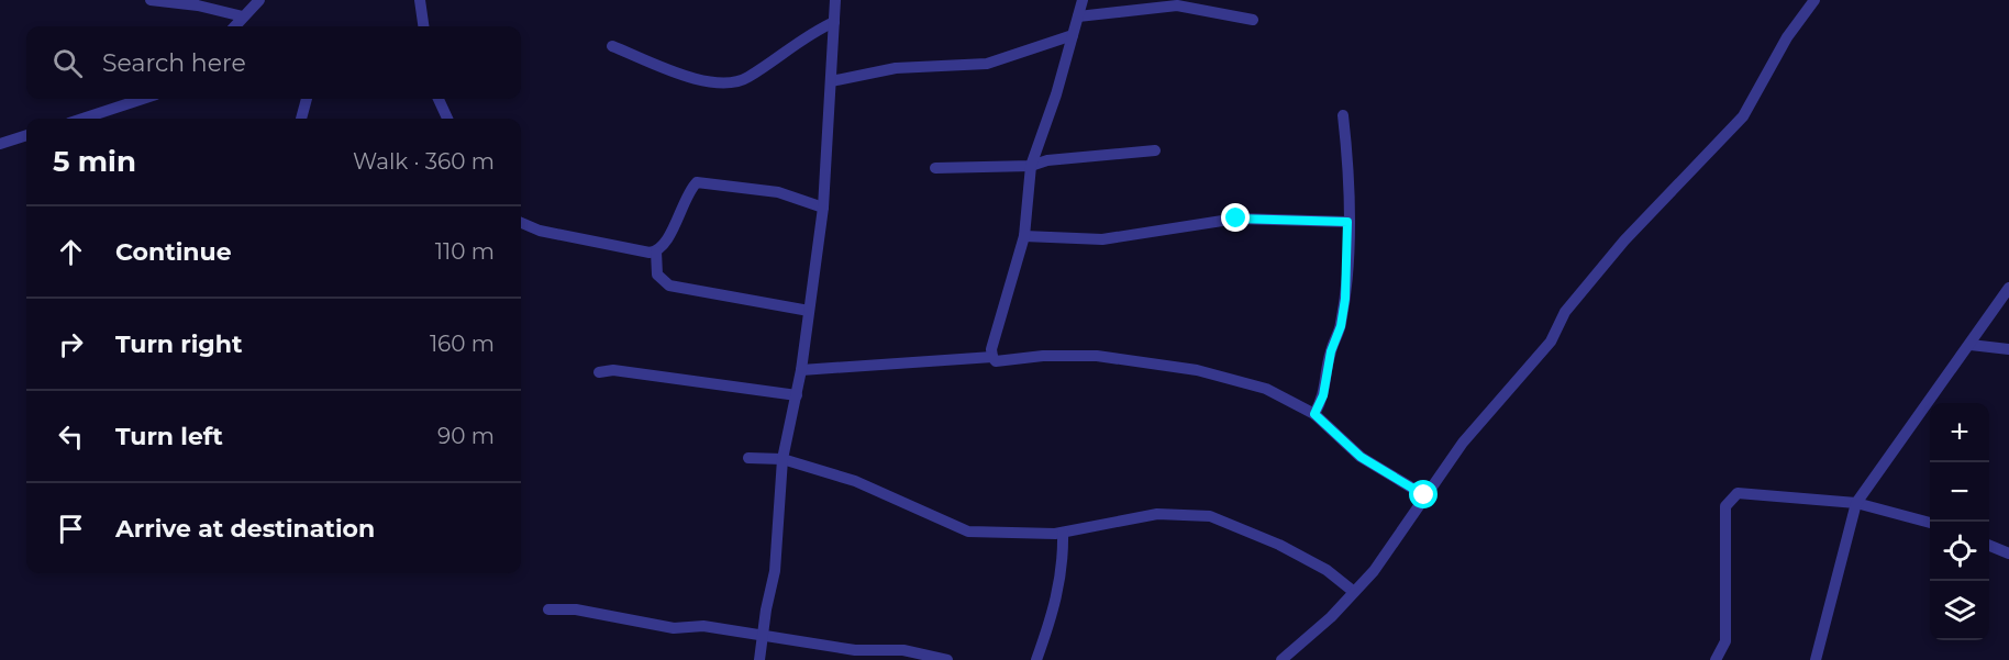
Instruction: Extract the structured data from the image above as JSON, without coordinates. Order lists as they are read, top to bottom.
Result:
{
  "page": {
    "search": "Search here",
    "heading": ["5 min", "Walk · 360 m"],
    "list": [
      ["Continue", "110 m"],
      ["Turn right", "160 m"],
      ["Turn left", "90 m"],
      "Arrive at destination"
    ],
    "map_buttons": ["+", "−"]
  }
}
